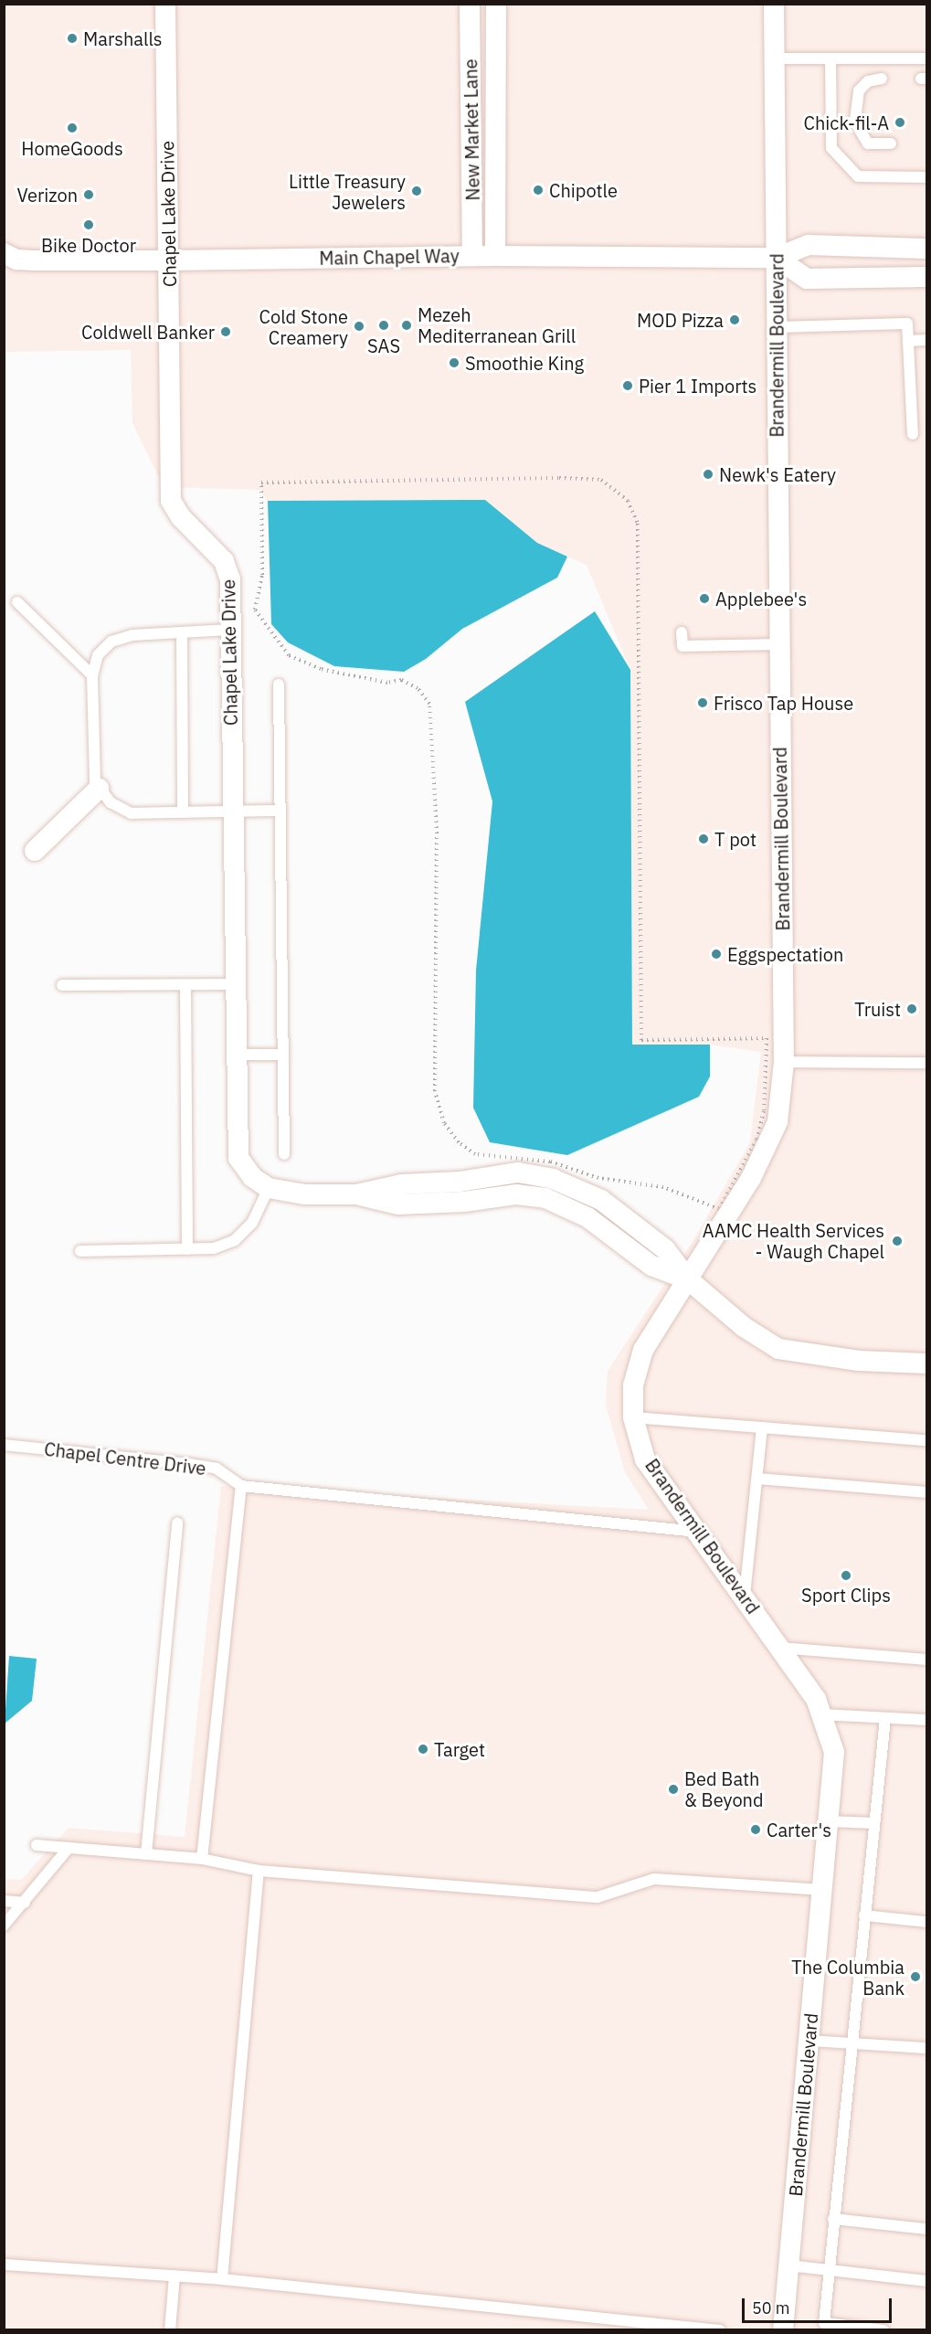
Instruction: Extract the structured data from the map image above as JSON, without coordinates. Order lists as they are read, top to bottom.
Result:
{
  "streets": {
    "street": [
      "New Market Lane",
      "Chapel Lake Drive",
      "Main Chapel Way",
      "Brandermill Boulevard"
    ],
    "lane": ["Chapel Centre Drive"]
  },
  "crossings": [
    ["New Market Lane", "Main Chapel Way"],
    ["Chapel Lake Drive", "Main Chapel Way"],
    ["Chapel Lake Drive", "Brandermill Boulevard"],
    ["Main Chapel Way", "Brandermill Boulevard"]
  ],
  "places": [
    "Marshalls",
    "Chick-fil-A",
    "HomeGoods",
    "Chipotle",
    "Little Treasury Jewelers",
    "Verizon",
    "Bike Doctor",
    "MOD Pizza",
    "SAS",
    "Mezeh Mediterranean Grill",
    "Cold Stone Creamery",
    "Coldwell Banker",
    "Smoothie King",
    "Pier 1 Imports",
    "Newk's Eatery",
    "Applebee's",
    "Frisco Tap House",
    "T pot",
    "Eggspectation",
    "Truist",
    "AAMC Health Services - Waugh Chapel",
    "Sport Clips",
    "Target",
    "Bed Bath & Beyond",
    "Carter's",
    "The Columbia Bank"
  ],
  "scale_bar": "50 m"
}
